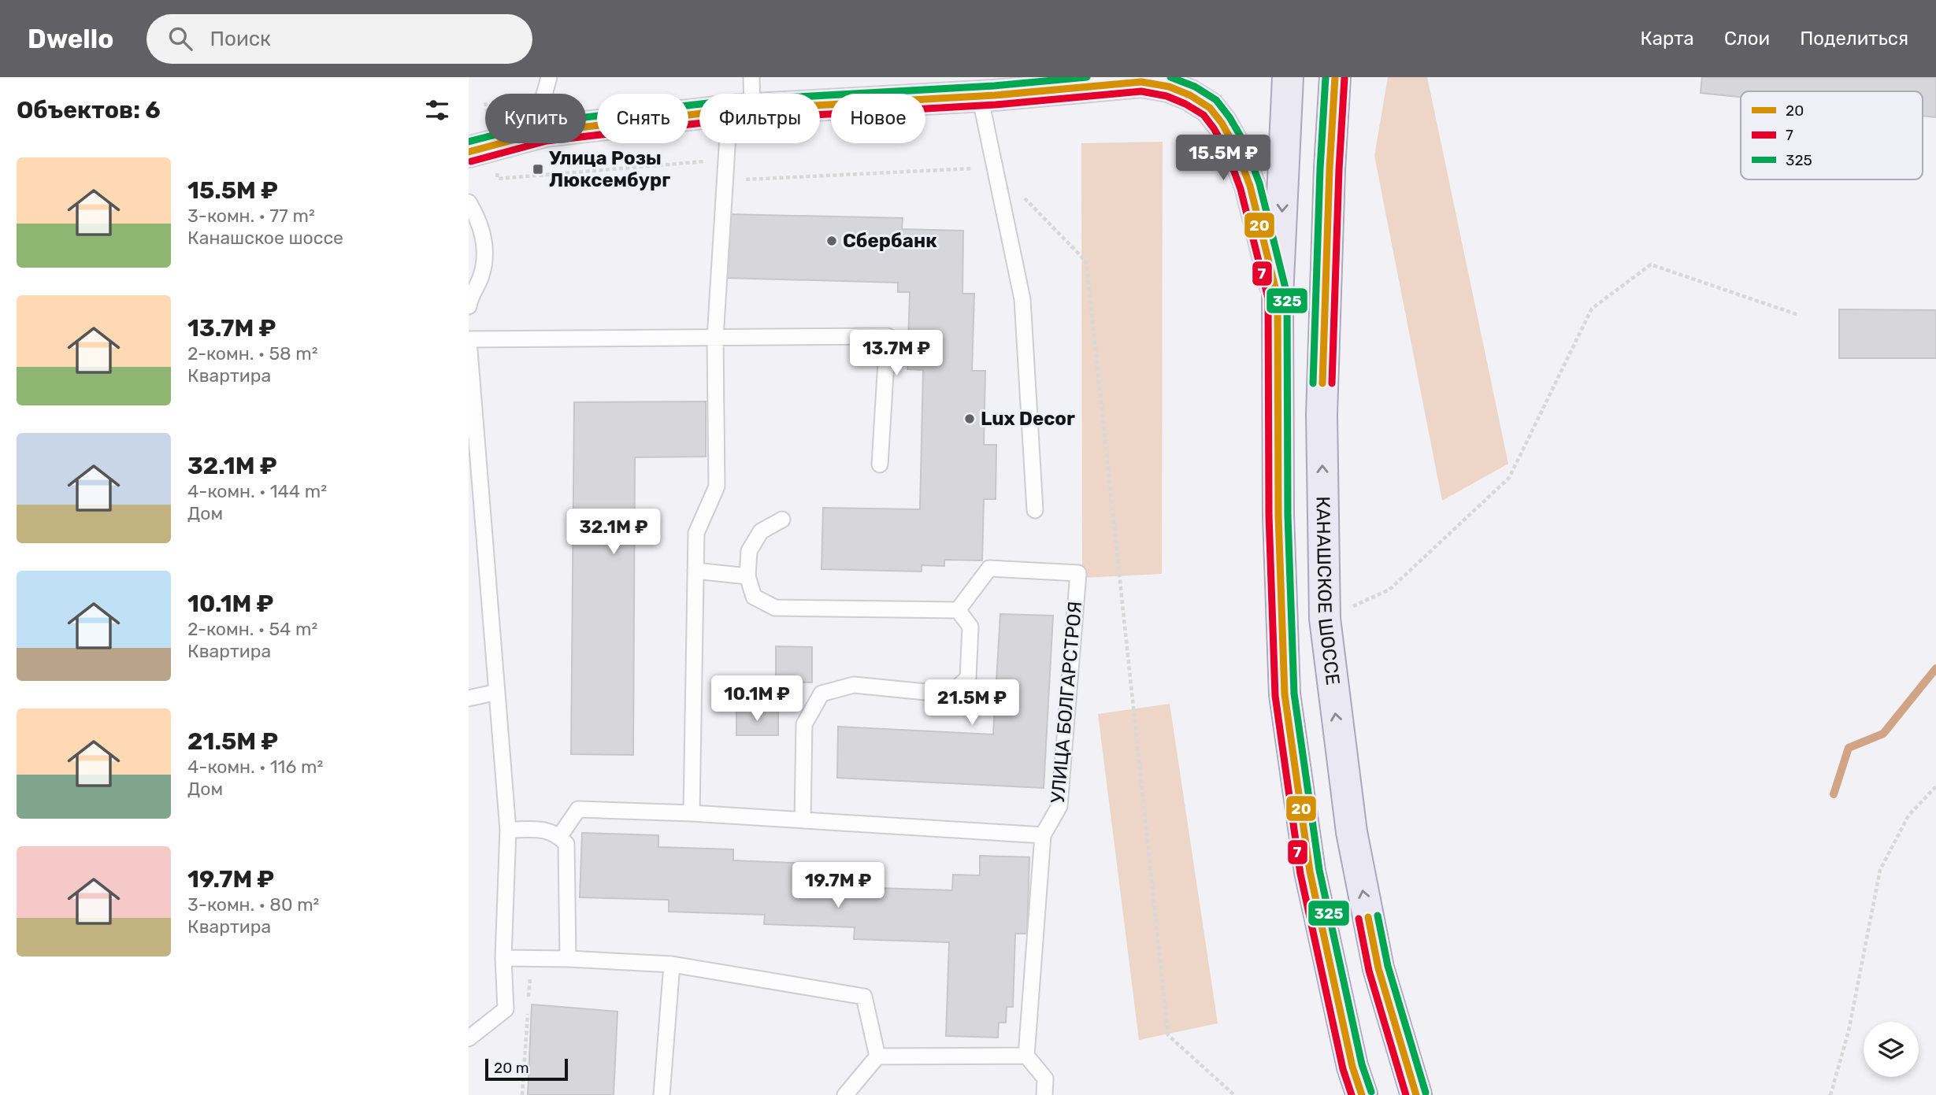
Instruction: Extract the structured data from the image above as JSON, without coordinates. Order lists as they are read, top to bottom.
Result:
{
  "streets": {
    "main road": ["КАНАШСКОЕ ШОССЕ"],
    "lane": ["УЛИЦА БОЛГАРСТРОЯ"]
  },
  "places": {
    "transit": ["Улица Розы Люксембург"],
    "other": ["Сбербанк", "Lux Decor"]
  },
  "lines": ["transit line 20", "transit line 325", "transit line 7"],
  "legend": ["20", "7", "325"],
  "scale_bar": "20 m",
  "page": {
    "header": "Dwello",
    "search": "Поиск",
    "nav": ["Карта", "Слои", "Поделиться"],
    "heading": "Объектов: 6",
    "chip": [
      "Купить",
      "Снять",
      "Фильтры",
      "Новое"
    ],
    "price": [
      "15.5M ₽",
      "13.7M ₽",
      "32.1M ₽",
      "10.1M ₽",
      "21.5M ₽",
      "19.7M ₽"
    ],
    "list": [
      {
        "name": "15.5M ₽",
        "note": "3-комн. · 77 m² · Канашское шоссе"
      },
      {
        "name": "13.7M ₽",
        "note": "2-комн. · 58 m² · Квартира"
      },
      {
        "name": "32.1M ₽",
        "note": "4-комн. · 144 m² · Дом"
      },
      {
        "name": "10.1M ₽",
        "note": "2-комн. · 54 m² · Квартира"
      },
      {
        "name": "21.5M ₽",
        "note": "4-комн. · 116 m² · Дом"
      },
      {
        "name": "19.7M ₽",
        "note": "3-комн. · 80 m² · Квартира"
      }
    ],
    "scale": "20 m"
  }
}
